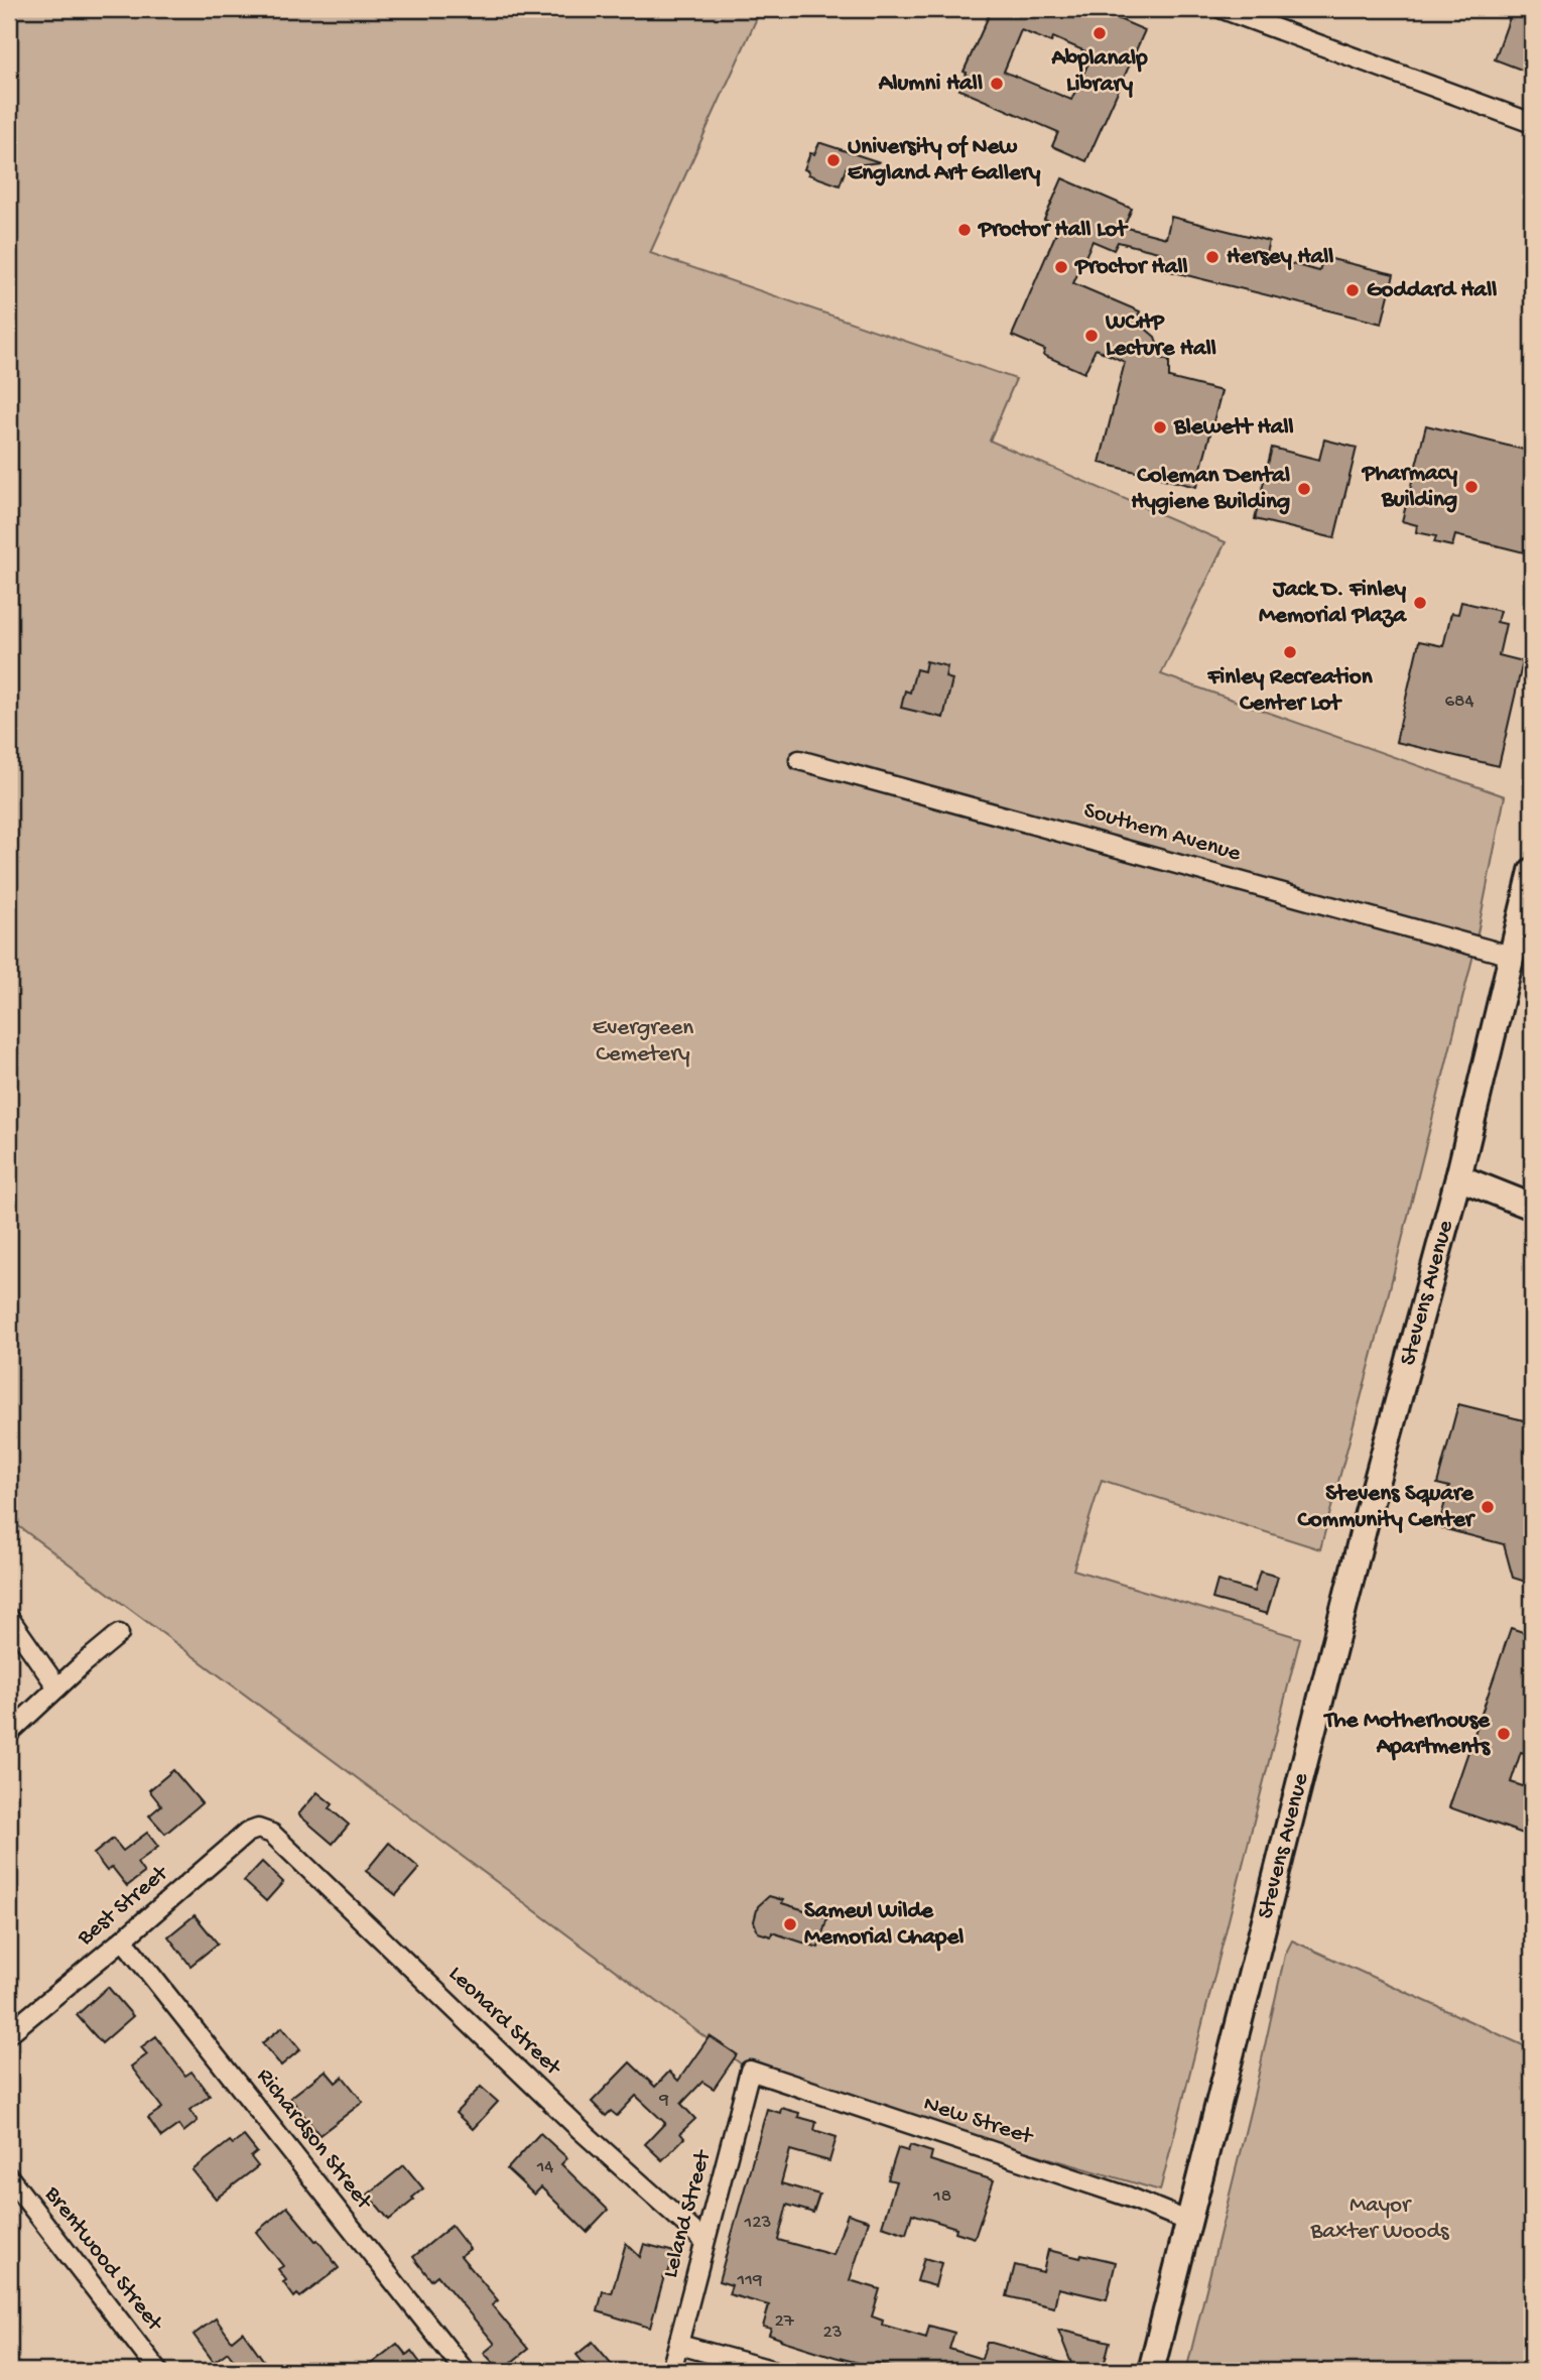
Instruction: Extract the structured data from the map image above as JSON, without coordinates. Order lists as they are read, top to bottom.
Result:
{
  "streets": {
    "main road": ["Stevens Avenue"],
    "street": [
      "Southern Avenue",
      "Best Street",
      "Leonard Street",
      "New Street",
      "Richardson Street",
      "Leland Street",
      "Brentwood Street"
    ]
  },
  "crossings": [
    ["Southern Avenue", "Stevens Avenue"],
    ["Stevens Avenue", "New Street"],
    ["Best Street", "Leonard Street"],
    ["Best Street", "Richardson Street"],
    ["Leonard Street", "Leland Street"],
    ["New Street", "Leland Street"]
  ],
  "parks": ["Evergreen Cemetery", "Mayor Baxter Woods"],
  "places": [
    "Abplanalp Library",
    "Alumni Hall",
    "University of New England Art Gallery",
    "Proctor Hall Lot",
    "Hersey Hall",
    "Proctor Hall",
    "Goddard Hall",
    "WCHP Lecture Hall",
    "Blewett Hall",
    "Pharmacy Building",
    "Coleman Dental Hygiene Building",
    "Jack D. Finley Memorial Plaza",
    "Finley Recreation Center Lot",
    "Stevens Square Community Center",
    "The Motherhouse Apartments",
    "Sameul Wilde Memorial Chapel"
  ],
  "house_numbers": [
    "684",
    "9",
    "14",
    "18",
    "123",
    "119",
    "27",
    "23"
  ]
}
